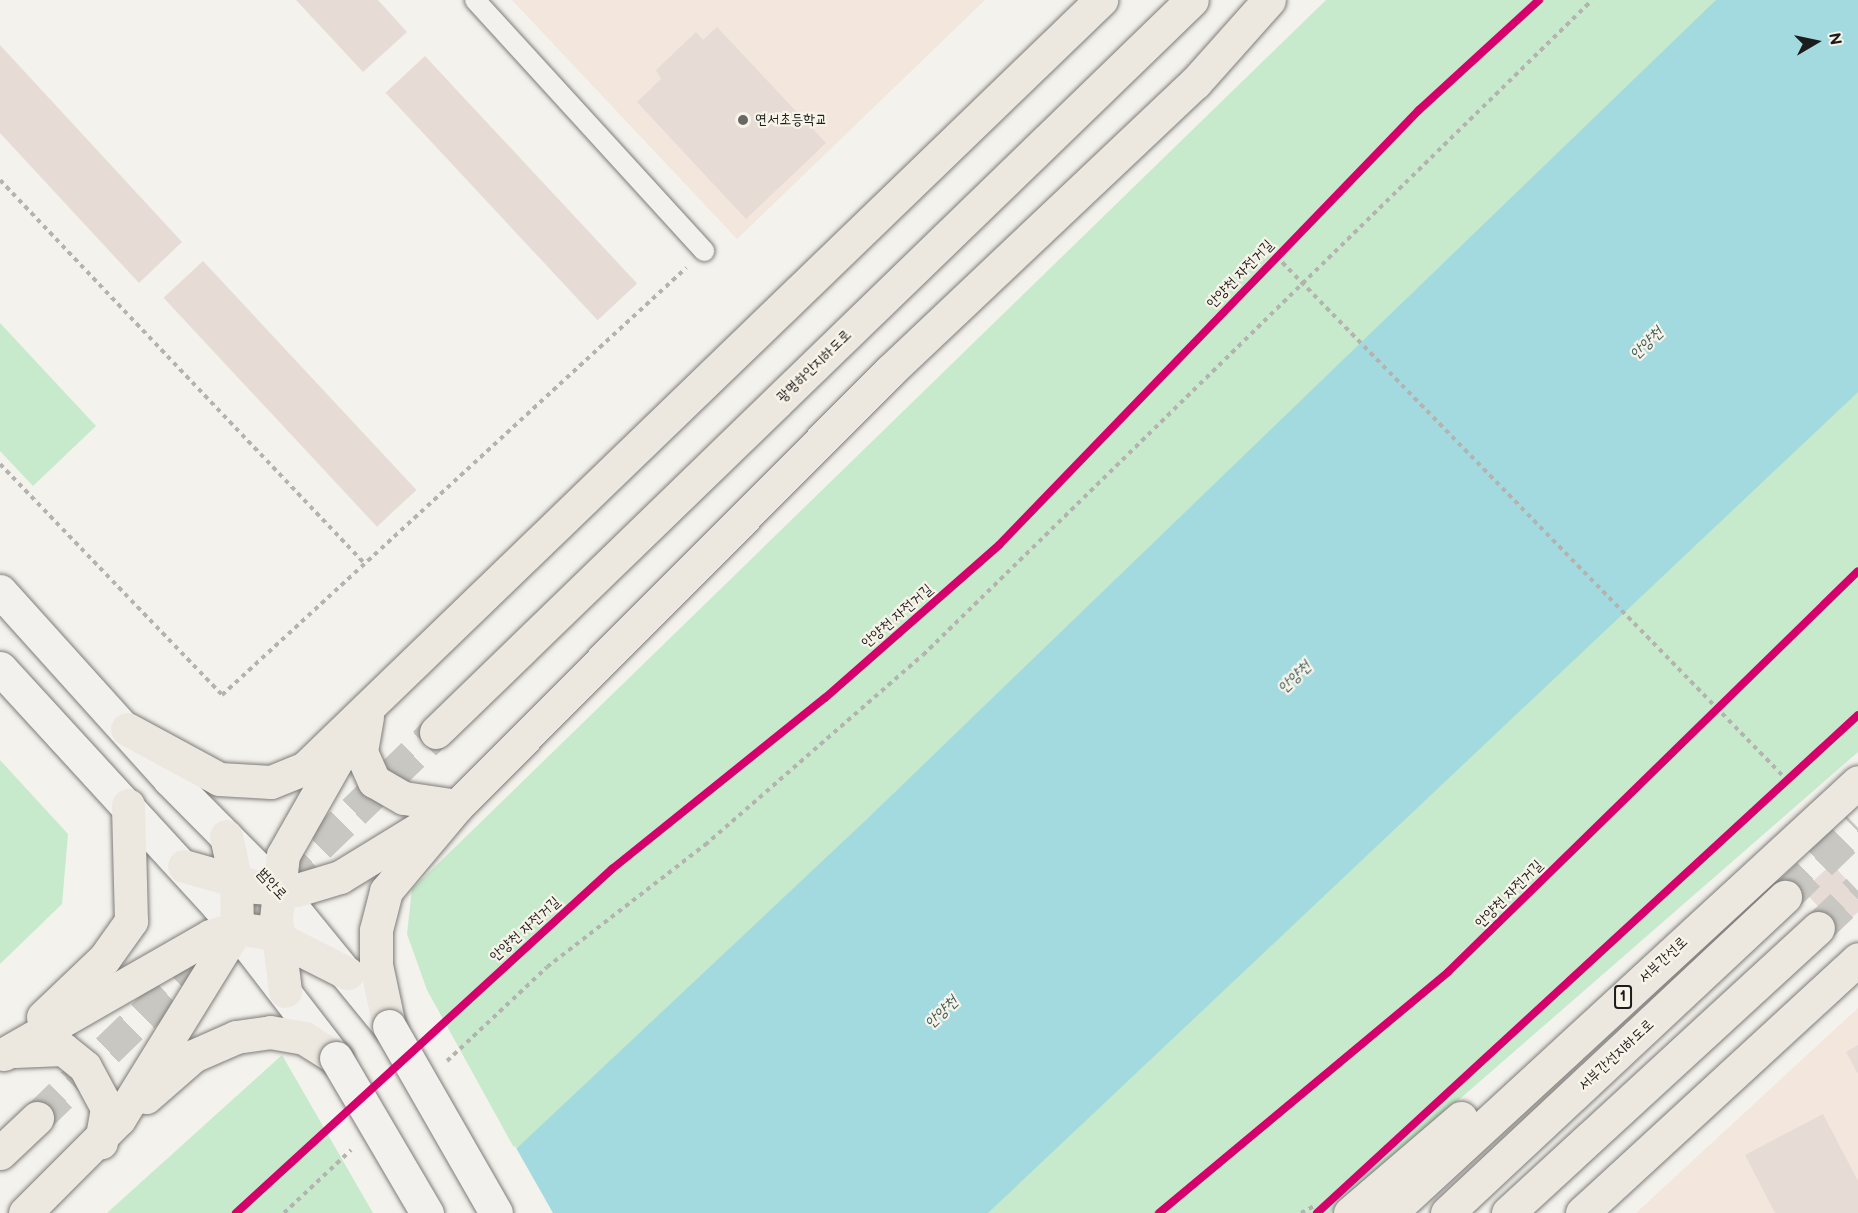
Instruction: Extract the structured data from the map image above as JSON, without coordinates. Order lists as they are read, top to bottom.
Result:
{
  "streets": {
    "main road": [
      "광명하안지하도로",
      "범안로",
      "서부간선로",
      "1",
      "서부간선지하도로"
    ],
    "cycle path": ["안양천 자전거길"]
  },
  "water": ["안양천"],
  "places": ["연서초등학교"],
  "north": "right"
}
